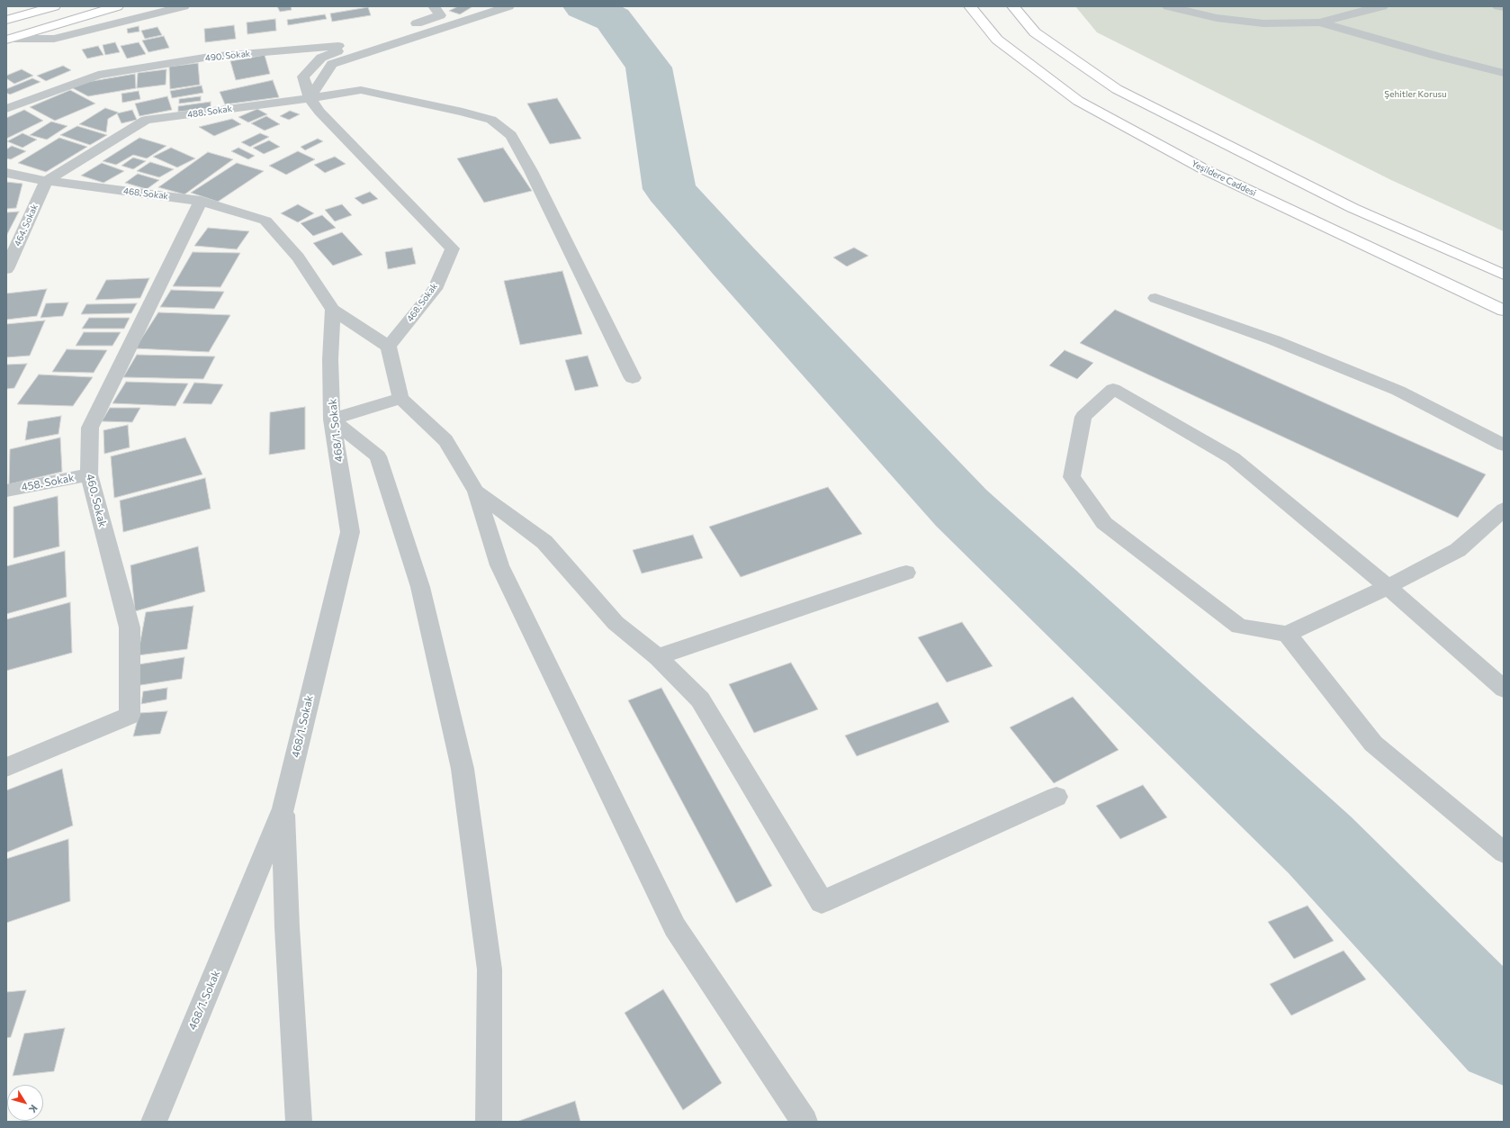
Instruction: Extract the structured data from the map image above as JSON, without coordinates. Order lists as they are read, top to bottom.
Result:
{
  "streets": {
    "main road": ["Yeşildere Caddesi"],
    "street": [
      "490. Sokak",
      "488. Sokak",
      "468. Sokak",
      "464. Sokak",
      "468/1. Sokak",
      "458. Sokak",
      "460. Sokak"
    ]
  },
  "crossings": [
    ["488. Sokak", "468. Sokak"],
    ["488. Sokak", "464. Sokak"],
    ["468. Sokak", "464. Sokak"],
    ["468. Sokak", "468/1. Sokak"],
    ["468. Sokak", "460. Sokak"],
    ["458. Sokak", "460. Sokak"]
  ],
  "parks": ["Şehitler Korusu"],
  "north": "bottom right"
}
